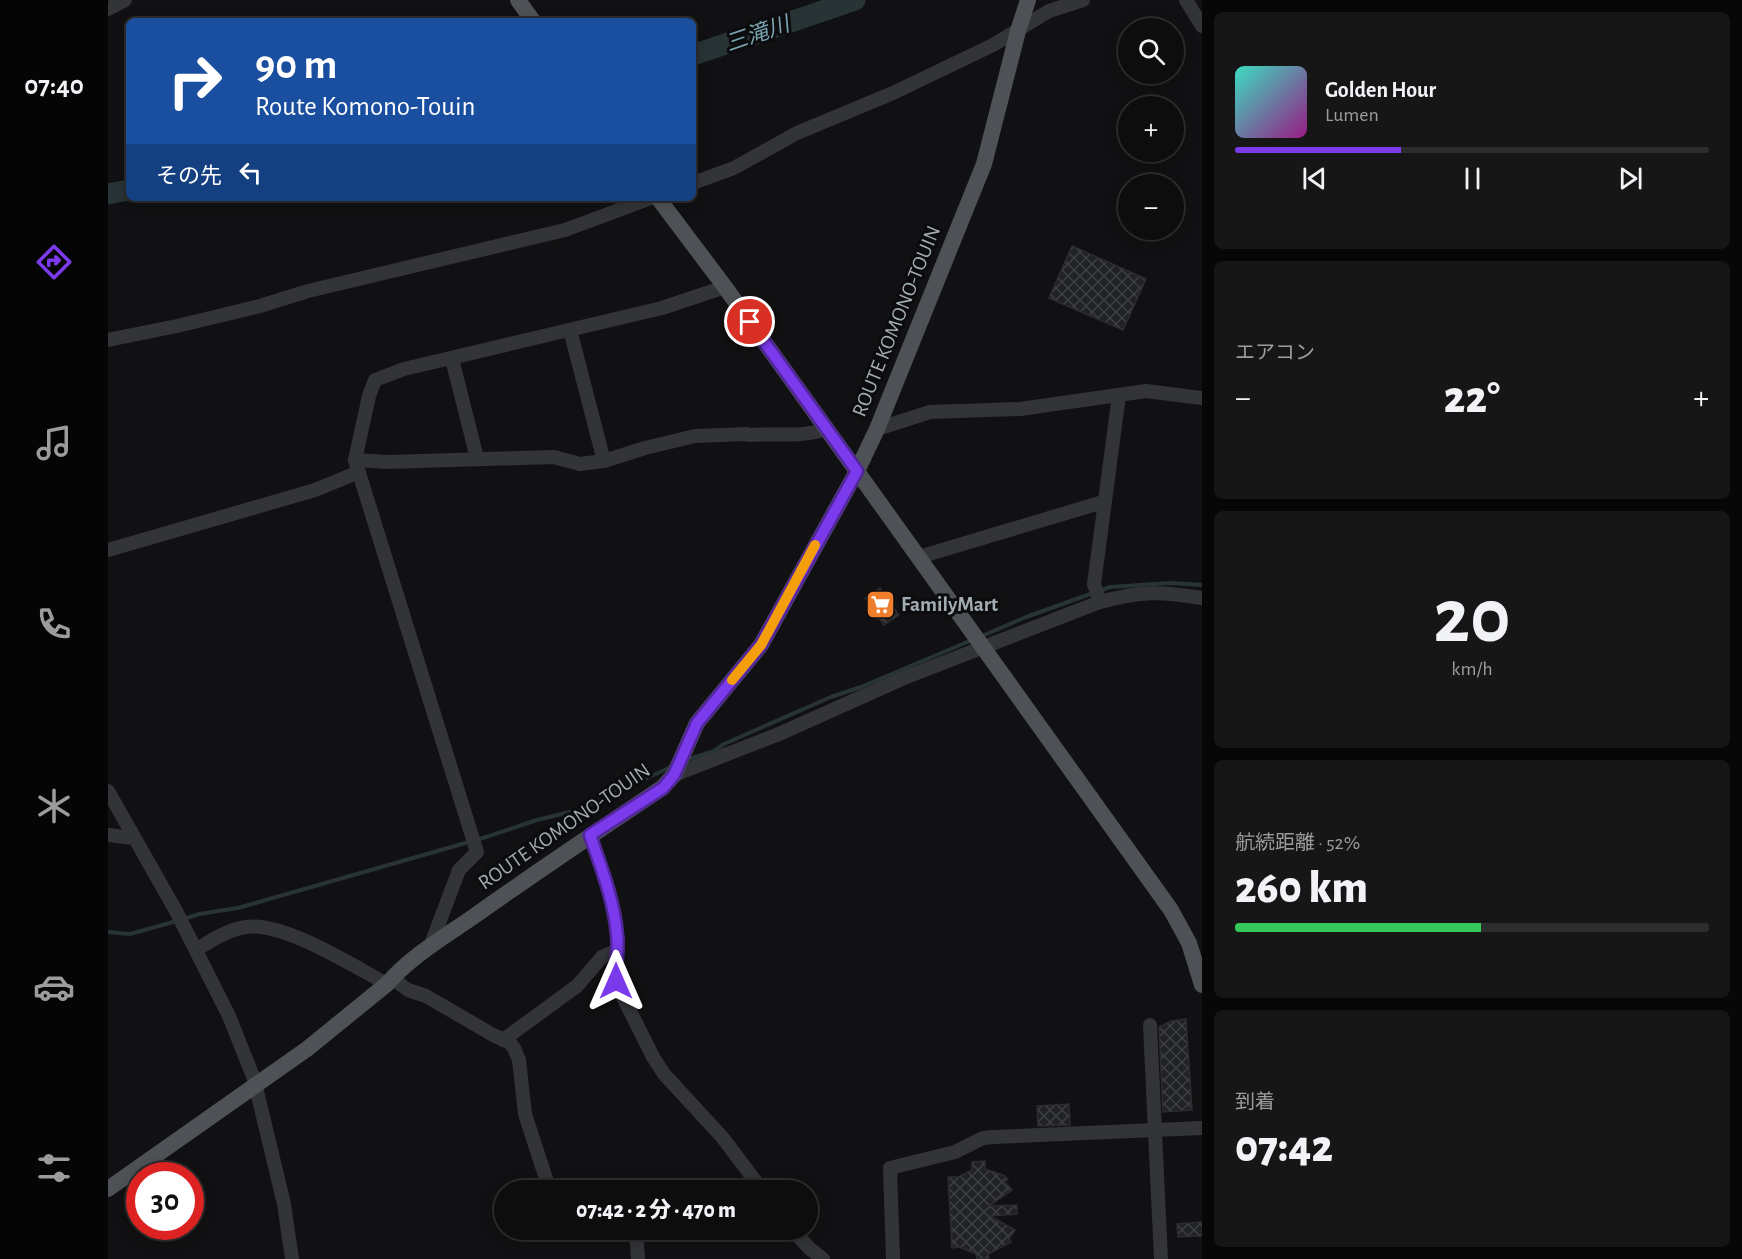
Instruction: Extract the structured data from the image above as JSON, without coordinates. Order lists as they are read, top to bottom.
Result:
{
  "streets": {
    "main road": ["ROUTE KOMONO-TOUIN"]
  },
  "water": ["三滝川"],
  "places": {
    "supermarket": ["FamilyMart"]
  },
  "page": {
    "tabs": "07:40",
    "map_buttons": ["+", "−"],
    "turn": ["90 m", "Route Komono-Touin"],
    "song": ["Golden Hour", "Lumen"],
    "then": "その先",
    "tile": [
      "エアコン",
      ["20", "km/h"],
      ["航続距離 · 52%", "260 km"],
      ["到着", "07:42"]
    ],
    "heat": ["−", "22°", "+"],
    "limit": "30",
    "trip": "07:42 · 2 分 · 470 m"
  }
}
